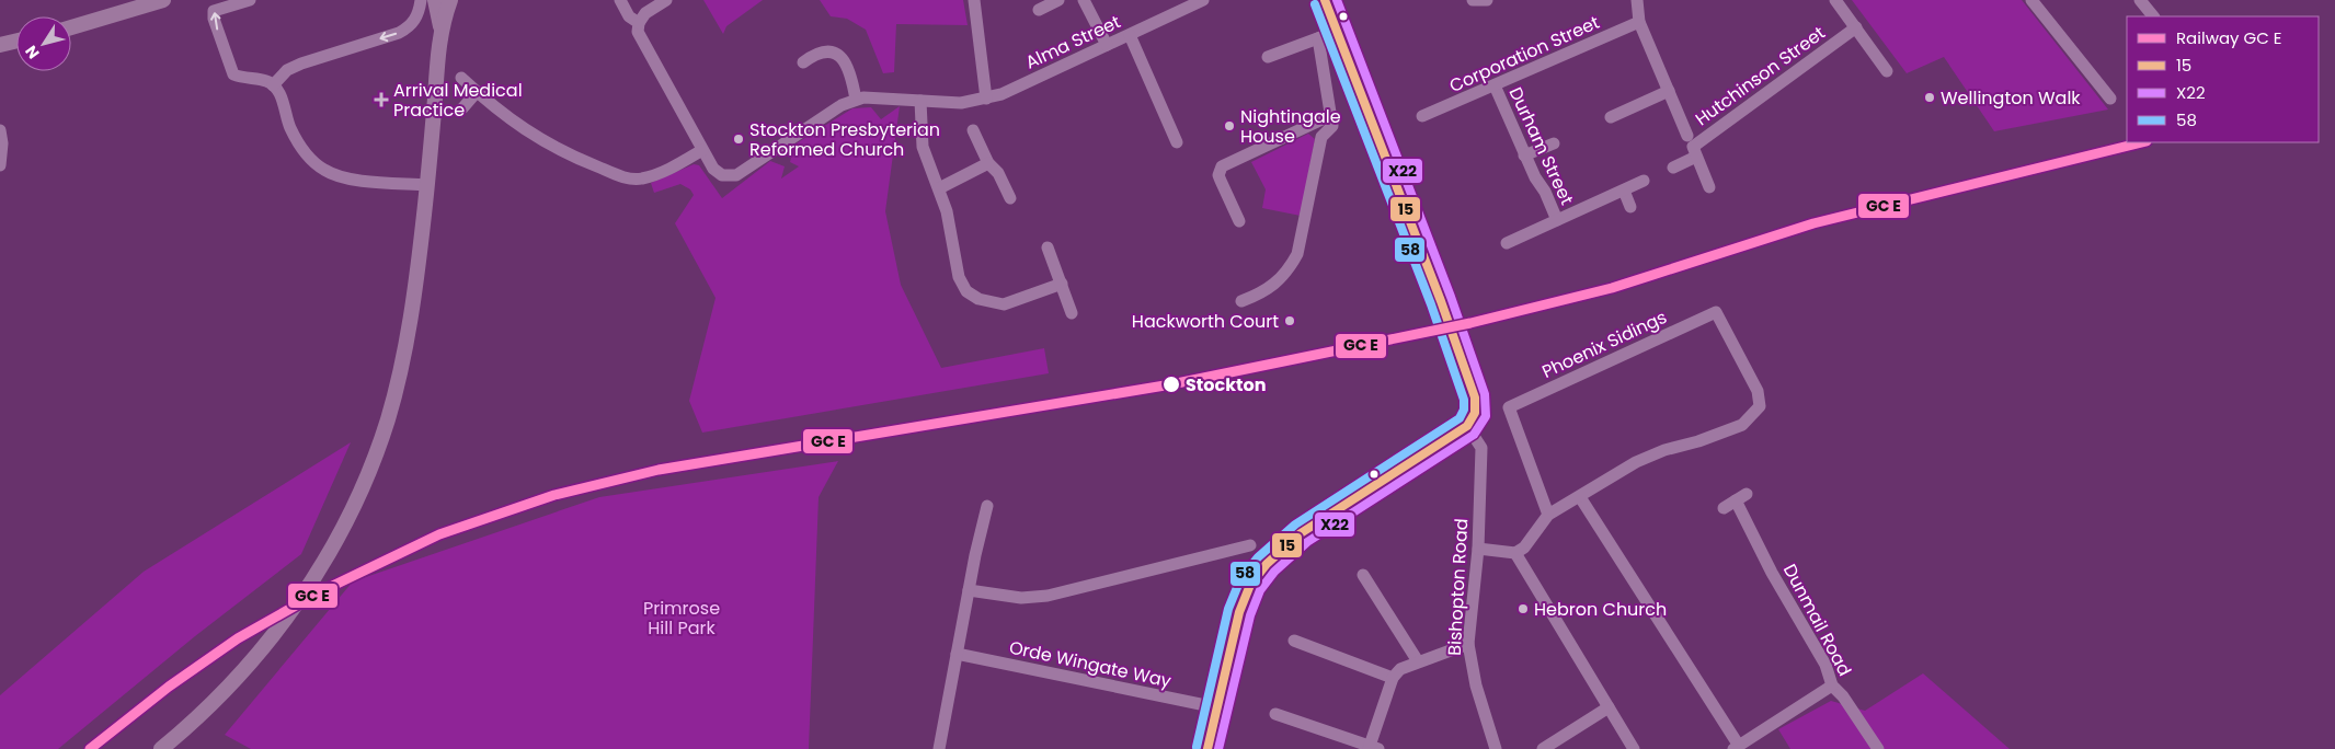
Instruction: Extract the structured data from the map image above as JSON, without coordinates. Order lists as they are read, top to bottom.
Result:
{
  "streets": {
    "street": [
      "Alma Street",
      "Corporation Street",
      "Hutchinson Street",
      "Durham Street",
      "Phoenix Sidings",
      "Bishopton Road",
      "Dunmail Road",
      "Orde Wingate Way"
    ]
  },
  "crossings": [
    ["Corporation Street", "Durham Street"]
  ],
  "parks": ["Primrose Hill Park"],
  "places": {
    "other": [
      "Wellington Walk",
      "Nightingale House",
      "Stockton Presbyterian Reformed Church",
      "Hackworth Court",
      "Stockton",
      "Hebron Church"
    ],
    "health": ["Arrival Medical Practice"]
  },
  "lines": ["transit line 15", "transit line X22", "transit line 58"],
  "legend": [
    "Railway GC E",
    "15",
    "X22",
    "58"
  ],
  "north": "bottom left"
}
